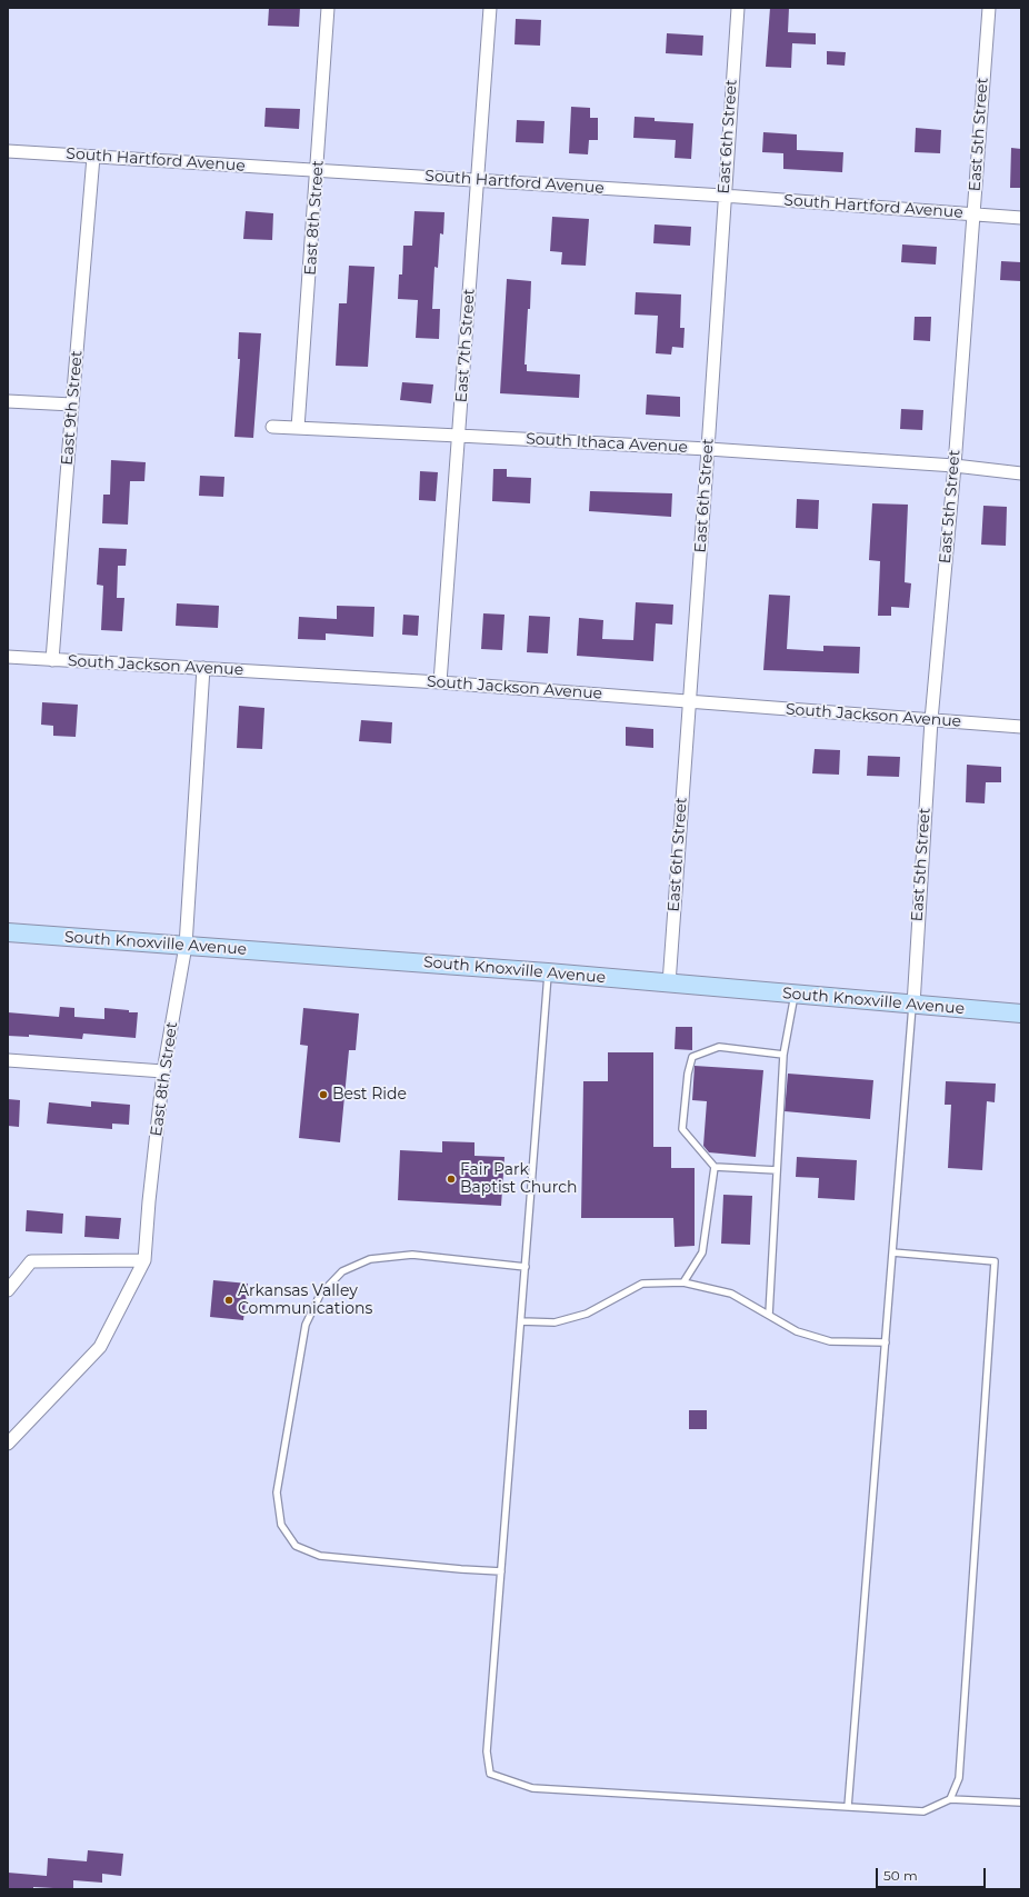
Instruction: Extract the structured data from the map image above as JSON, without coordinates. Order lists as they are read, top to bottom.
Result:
{
  "streets": {
    "main road": ["South Knoxville Avenue"],
    "street": [
      "East 5th Street",
      "East 6th Street",
      "South Hartford Avenue",
      "East 8th Street",
      "East 7th Street",
      "East 9th Street",
      "South Ithaca Avenue",
      "South Jackson Avenue"
    ]
  },
  "crossings": [
    ["East 5th Street", "South Hartford Avenue"],
    ["East 5th Street", "South Ithaca Avenue"],
    ["East 5th Street", "South Jackson Avenue"],
    ["East 5th Street", "South Knoxville Avenue"],
    ["East 6th Street", "South Hartford Avenue"],
    ["East 6th Street", "South Ithaca Avenue"],
    ["East 6th Street", "South Jackson Avenue"],
    ["East 6th Street", "South Knoxville Avenue"],
    ["South Hartford Avenue", "East 8th Street"],
    ["South Hartford Avenue", "East 7th Street"],
    ["South Hartford Avenue", "East 9th Street"],
    ["East 8th Street", "South Ithaca Avenue"],
    ["East 8th Street", "South Jackson Avenue"],
    ["East 8th Street", "South Knoxville Avenue"],
    ["East 7th Street", "South Ithaca Avenue"],
    ["East 7th Street", "South Jackson Avenue"],
    ["East 9th Street", "South Jackson Avenue"]
  ],
  "places": ["Best Ride", "Fair Park Baptist Church", "Arkansas Valley Communications"],
  "scale_bar": "50 m"
}
